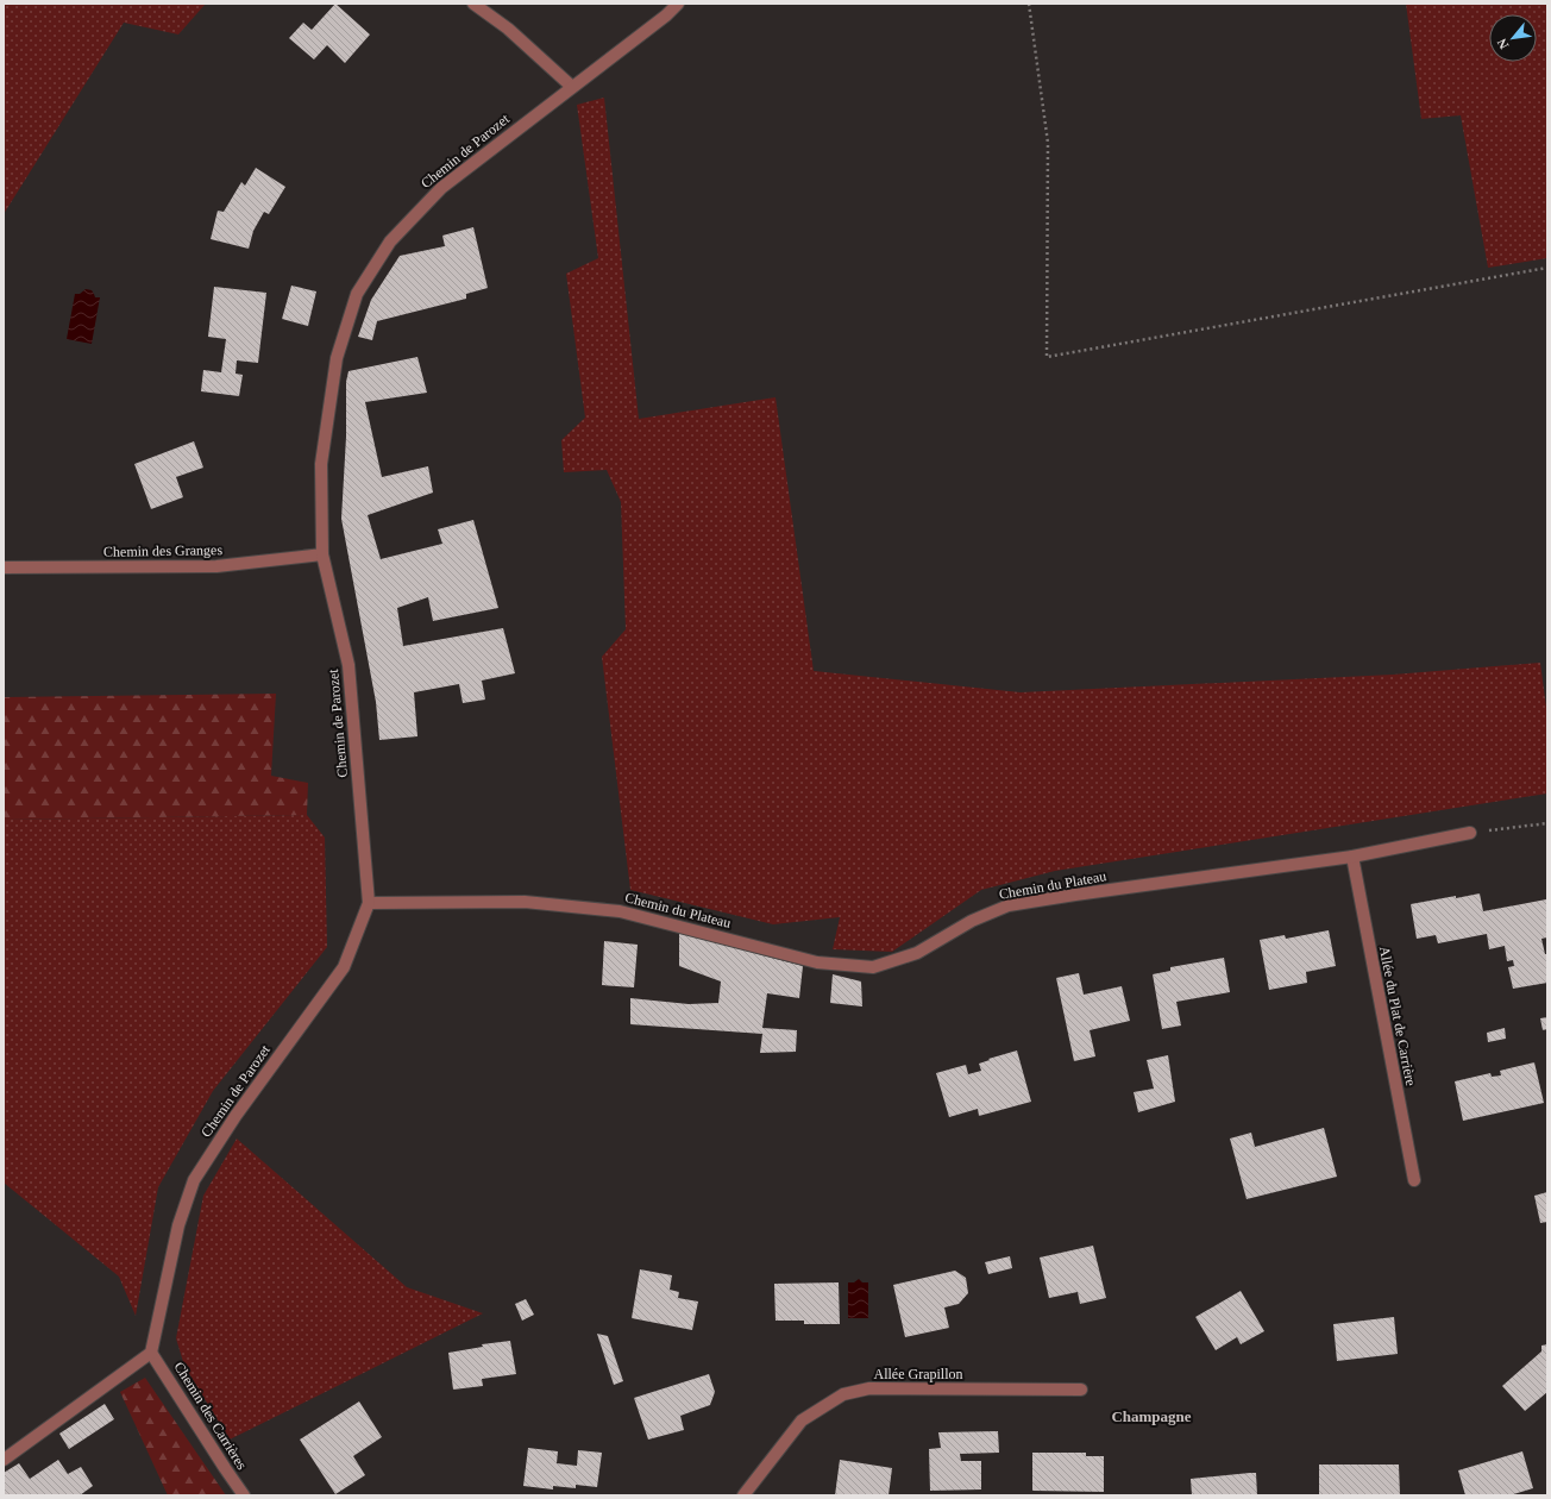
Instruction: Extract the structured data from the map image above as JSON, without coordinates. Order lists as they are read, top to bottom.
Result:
{
  "streets": {
    "street": [
      "Chemin de Parozet",
      "Chemin des Granges",
      "Chemin du Plateau",
      "Allée du Plat de Carrière",
      "Allée Grapillon",
      "Chemin des Carrières"
    ]
  },
  "crossings": [
    ["Chemin de Parozet", "Chemin des Granges"],
    ["Chemin de Parozet", "Chemin du Plateau"],
    ["Chemin de Parozet", "Chemin des Carrières"],
    ["Chemin du Plateau", "Allée du Plat de Carrière"]
  ],
  "districts": ["Champagne"],
  "north": "bottom left"
}
